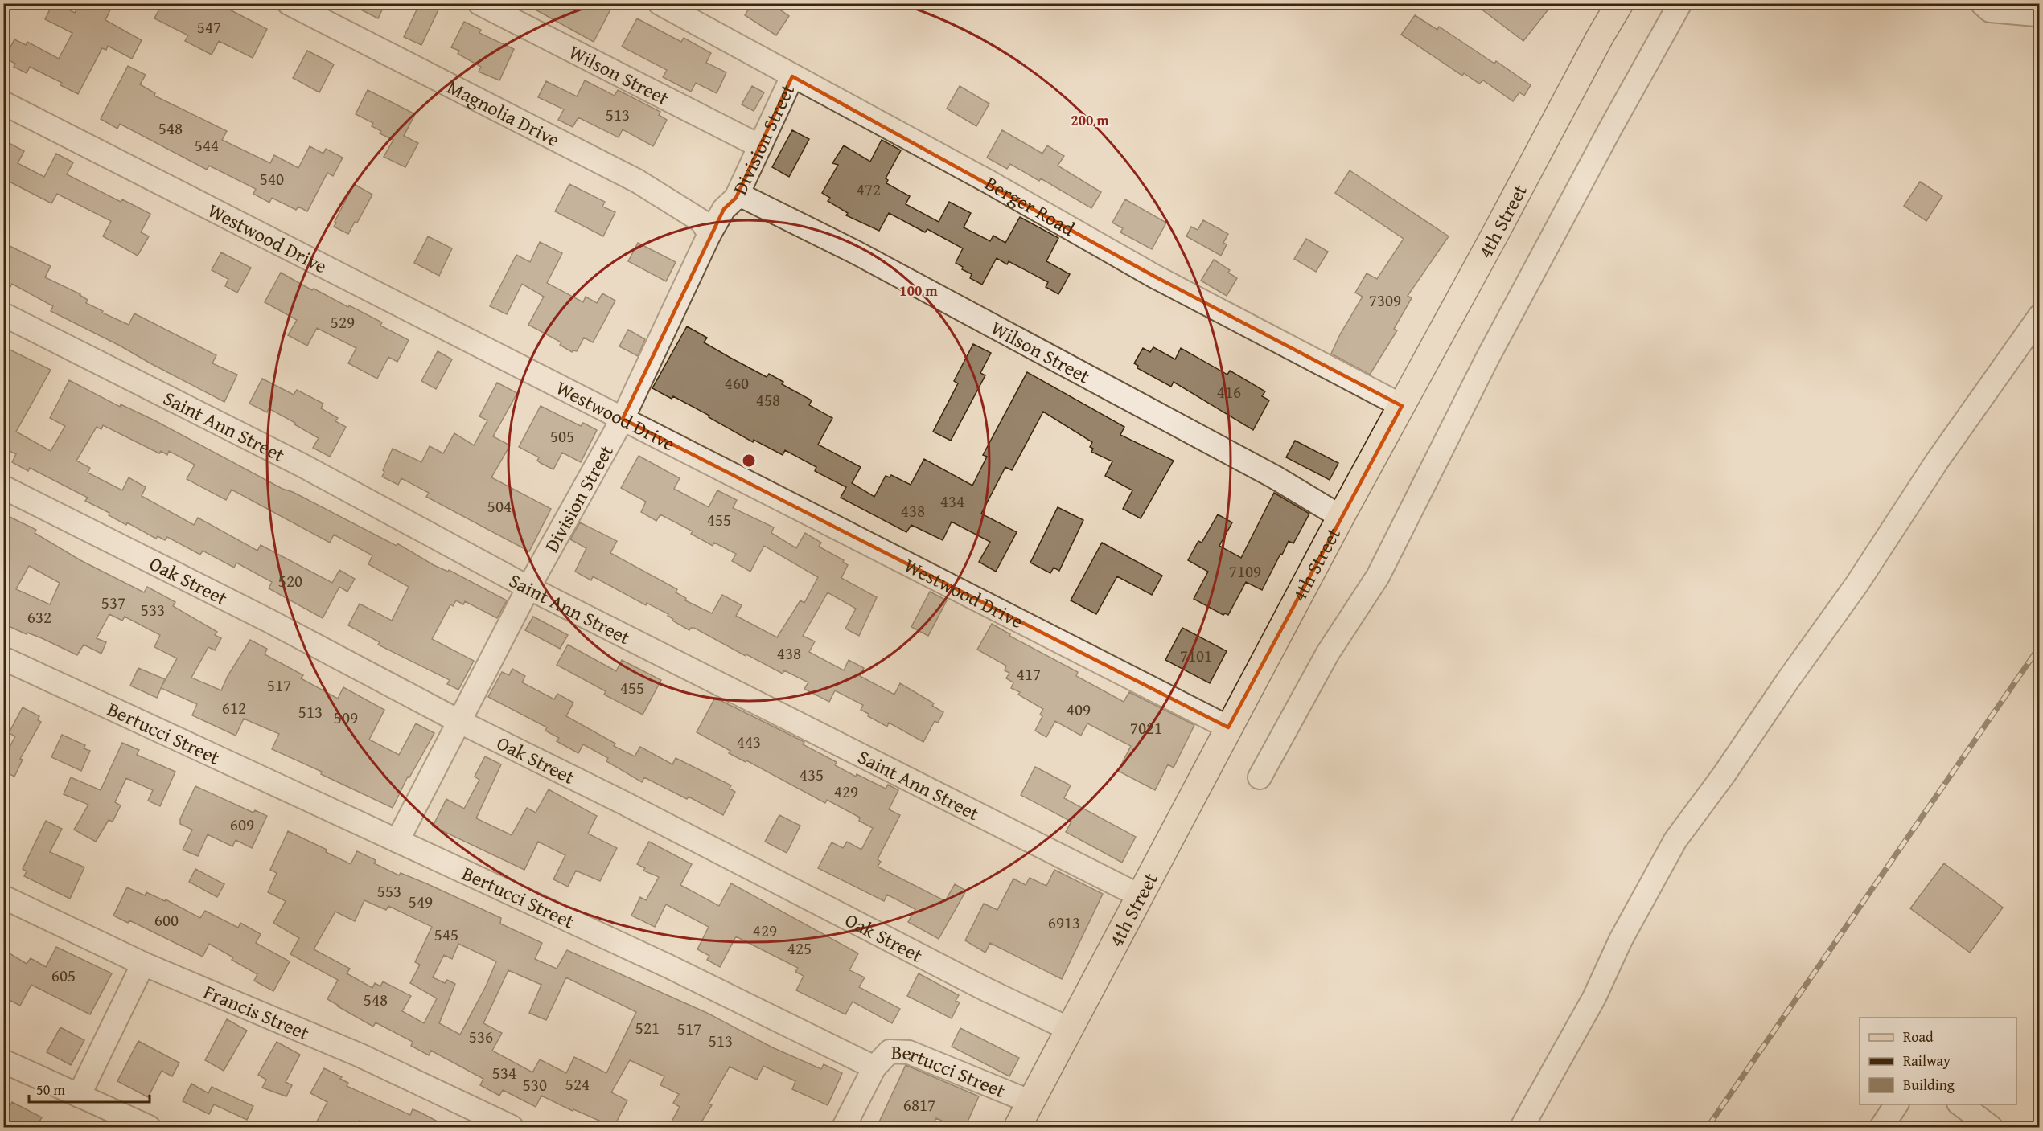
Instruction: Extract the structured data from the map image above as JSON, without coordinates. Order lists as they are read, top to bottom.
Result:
{
  "streets": {
    "main road": ["4th Street"],
    "street": [
      "Wilson Street",
      "Magnolia Drive",
      "Division Street",
      "Berger Road",
      "Westwood Drive",
      "Saint Ann Street",
      "Oak Street",
      "Bertucci Street",
      "Francis Street"
    ]
  },
  "crossings": [
    ["Wilson Street", "Division Street"],
    ["Wilson Street", "4th Street"],
    ["Magnolia Drive", "Division Street"],
    ["Division Street", "Berger Road"],
    ["Division Street", "Westwood Drive"],
    ["Division Street", "Saint Ann Street"],
    ["Division Street", "Oak Street"],
    ["Division Street", "Bertucci Street"],
    ["Berger Road", "4th Street"],
    ["4th Street", "Westwood Drive"],
    ["4th Street", "Saint Ann Street"],
    ["4th Street", "Oak Street"],
    ["4th Street", "Bertucci Street"]
  ],
  "house_numbers": [
    "547",
    "513",
    "548",
    "544",
    "540",
    "472",
    "7309",
    "529",
    "460",
    "416",
    "458",
    "505",
    "434",
    "504",
    "438",
    "455",
    "7109",
    "520",
    "537",
    "533",
    "632",
    "438",
    "7101",
    "417",
    "517",
    "455",
    "612",
    "409",
    "513",
    "509",
    "7021",
    "443",
    "435",
    "429",
    "609",
    "553",
    "549",
    "600",
    "6913",
    "429",
    "545",
    "425",
    "605",
    "548",
    "521",
    "517",
    "536",
    "513",
    "534",
    "524",
    "530",
    "6817"
  ],
  "legend": ["Road", "Railway", "Building"],
  "scale_bar": "50 m",
  "rings": ["200 m", "100 m"]
}
